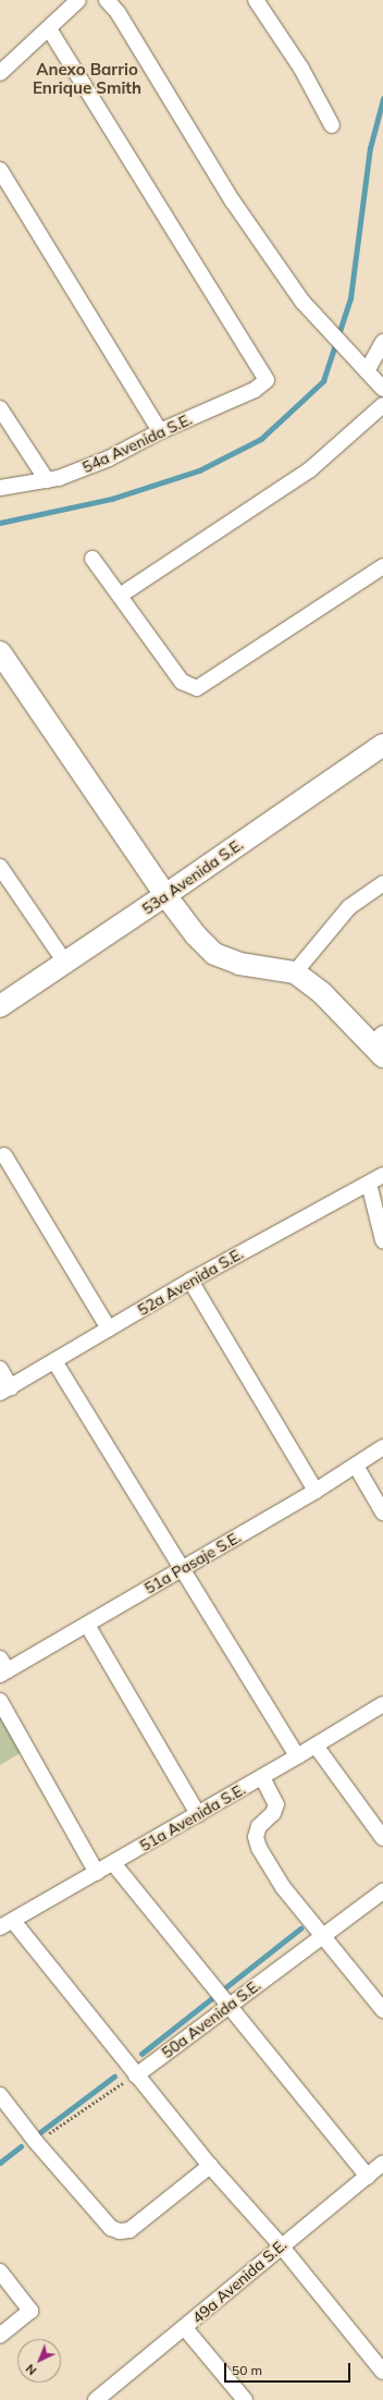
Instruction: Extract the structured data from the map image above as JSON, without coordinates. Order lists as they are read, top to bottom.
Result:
{
  "streets": {
    "street": [
      "54a Avenida S.E.",
      "53a Avenida S.E.",
      "52a Avenida S.E.",
      "51a Pasaje S.E.",
      "51a Avenida S.E.",
      "50a Avenida S.E.",
      "49a Avenida S.E."
    ]
  },
  "districts": ["Anexo Barrio Enrique Smith"],
  "scale_bar": "50 m",
  "north": "bottom left"
}
